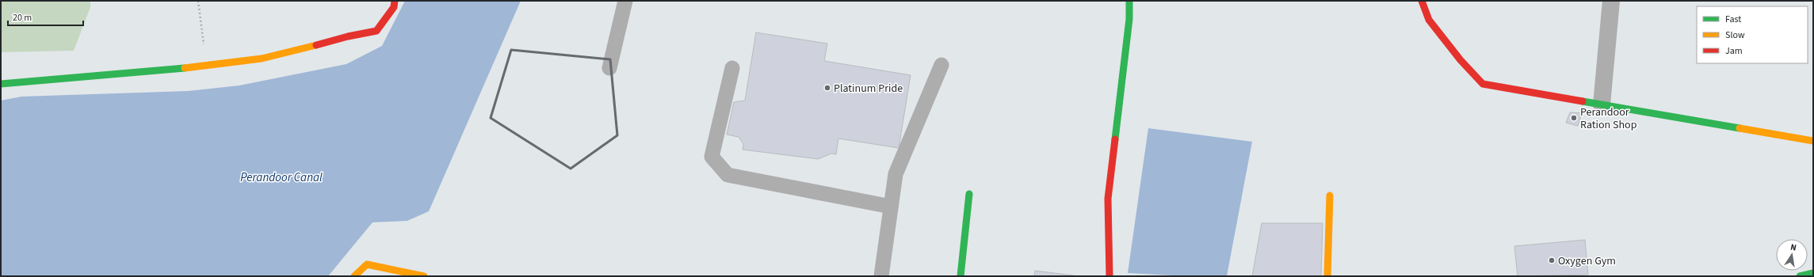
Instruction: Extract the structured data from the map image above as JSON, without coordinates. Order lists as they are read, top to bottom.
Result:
{
  "water": ["Perandoor Canal"],
  "places": ["Platinum Pride", "Perandoor Ration Shop", "Oxygen Gym"],
  "legend": ["Fast", "Slow", "Jam"],
  "scale_bar": "20 m",
  "north": "top"
}
